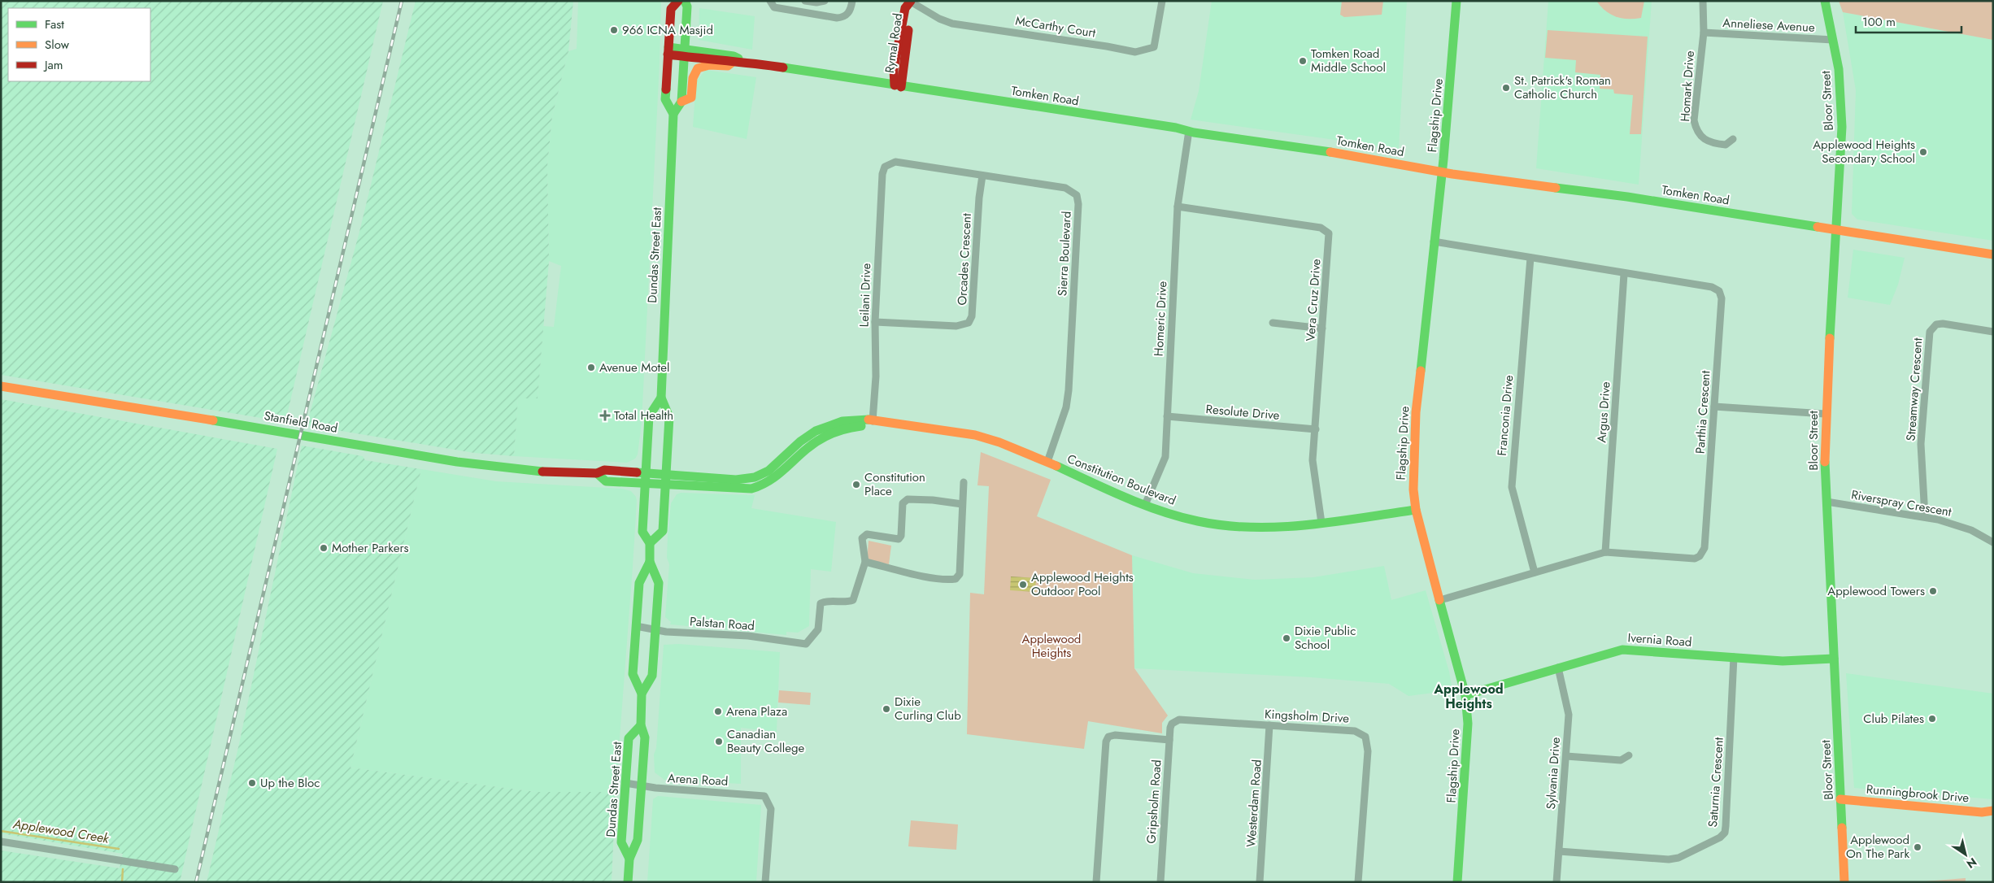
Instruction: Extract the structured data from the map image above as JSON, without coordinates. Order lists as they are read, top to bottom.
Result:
{
  "streets": {
    "street": [
      "Anneliese Avenue",
      "McCarthy Court",
      "Rymal Road",
      "Homark Drive",
      "Tomken Road",
      "Bloor Street",
      "Flagship Drive",
      "Sierra Boulevard",
      "Dundas Street East",
      "Orcades Crescent",
      "Leilani Drive",
      "Vera Cruz Drive",
      "Homeric Drive",
      "Streamway Crescent",
      "Resolute Drive",
      "Argus Drive",
      "Parthia Crescent",
      "Franconia Drive",
      "Stanfield Road",
      "Constitution Boulevard",
      "Riverspray Crescent",
      "Palstan Road",
      "Ivernia Road",
      "Kingsholm Drive",
      "Sylvania Drive",
      "Arena Road",
      "Saturnia Crescent",
      "Runningbrook Drive",
      "Gripsholm Road",
      "Westerdam Road"
    ]
  },
  "crossings": [
    ["Anneliese Avenue", "Homark Drive"],
    ["Anneliese Avenue", "Bloor Street"],
    ["McCarthy Court", "Rymal Road"],
    ["Rymal Road", "Tomken Road"],
    ["Tomken Road", "Bloor Street"],
    ["Tomken Road", "Flagship Drive"],
    ["Tomken Road", "Dundas Street East"],
    ["Tomken Road", "Homeric Drive"],
    ["Bloor Street", "Riverspray Crescent"],
    ["Bloor Street", "Ivernia Road"],
    ["Bloor Street", "Runningbrook Drive"],
    ["Flagship Drive", "Parthia Crescent"],
    ["Flagship Drive", "Constitution Boulevard"],
    ["Flagship Drive", "Ivernia Road"],
    ["Sierra Boulevard", "Orcades Crescent"],
    ["Sierra Boulevard", "Leilani Drive"],
    ["Sierra Boulevard", "Constitution Boulevard"],
    ["Dundas Street East", "Stanfield Road"],
    ["Dundas Street East", "Constitution Boulevard"],
    ["Dundas Street East", "Palstan Road"],
    ["Dundas Street East", "Arena Road"],
    ["Orcades Crescent", "Leilani Drive"],
    ["Leilani Drive", "Constitution Boulevard"],
    ["Vera Cruz Drive", "Homeric Drive"],
    ["Vera Cruz Drive", "Resolute Drive"],
    ["Vera Cruz Drive", "Constitution Boulevard"],
    ["Homeric Drive", "Resolute Drive"],
    ["Homeric Drive", "Constitution Boulevard"],
    ["Streamway Crescent", "Riverspray Crescent"],
    ["Argus Drive", "Parthia Crescent"],
    ["Parthia Crescent", "Franconia Drive"],
    ["Stanfield Road", "Constitution Boulevard"],
    ["Ivernia Road", "Sylvania Drive"],
    ["Ivernia Road", "Saturnia Crescent"],
    ["Kingsholm Drive", "Gripsholm Road"],
    ["Kingsholm Drive", "Westerdam Road"],
    ["Sylvania Drive", "Saturnia Crescent"]
  ],
  "districts": ["Applewood Heights"],
  "water": ["Applewood Creek"],
  "parks": ["Applewood Heights"],
  "places": {
    "other": [
      "966 ICNA Masjid",
      "Tomken Road Middle School",
      "St. Patrick's Roman Catholic Church",
      "Applewood Heights Secondary School",
      "Avenue Motel",
      "Constitution Place",
      "Mother Parkers",
      "Applewood Heights Outdoor Pool",
      "Applewood Towers",
      "Dixie Public School",
      "Dixie Curling Club",
      "Arena Plaza",
      "Club Pilates",
      "Canadian Beauty College",
      "Up the Bloc",
      "Applewood On The Park"
    ],
    "health": ["Total Health"]
  },
  "legend": ["Fast", "Slow", "Jam"],
  "scale_bar": "100 m",
  "north": "bottom right"
}
